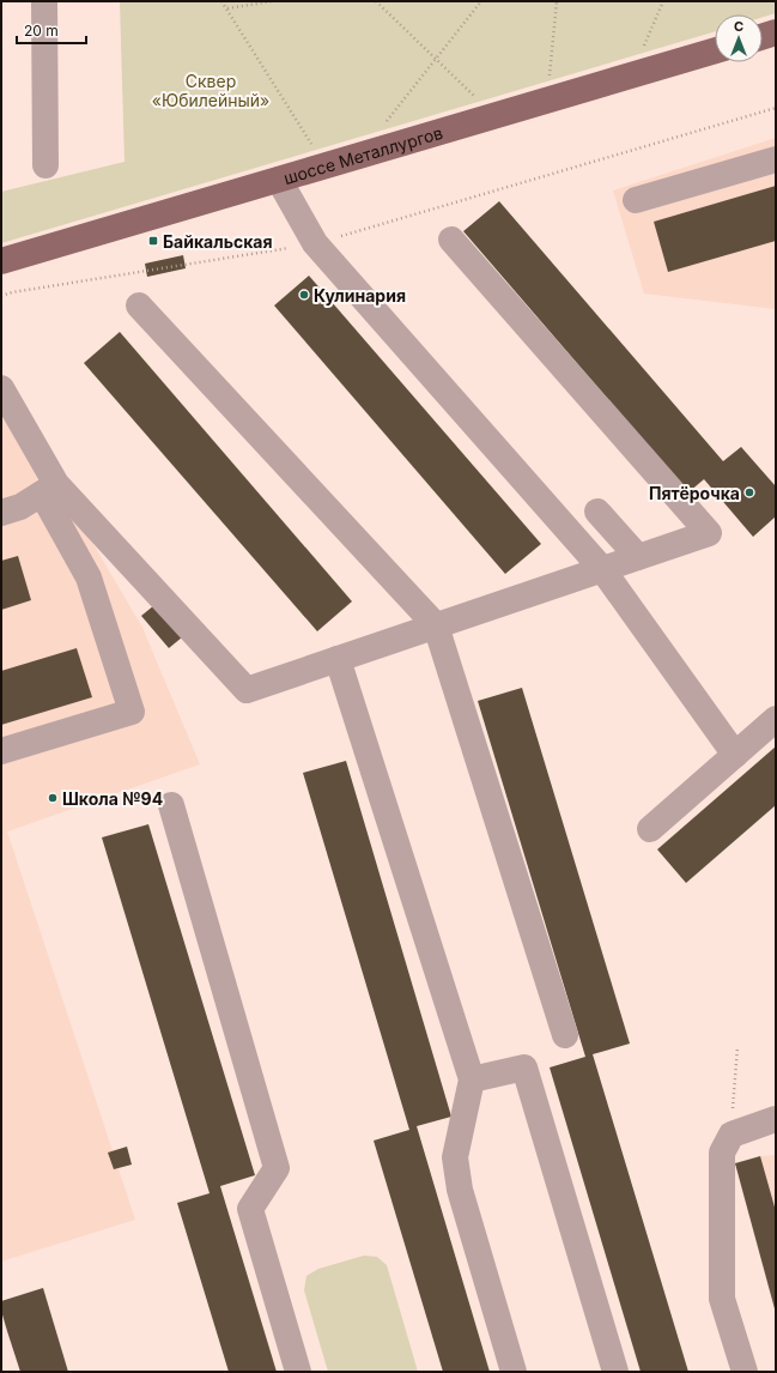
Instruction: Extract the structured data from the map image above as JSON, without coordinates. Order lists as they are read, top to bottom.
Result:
{
  "streets": {
    "main road": ["шоссе Металлургов"]
  },
  "parks": ["Сквер «Юбилейный»"],
  "places": {
    "transit": ["Байкальская"],
    "other": ["Кулинария", "Пятёрочка", "Школа №94"]
  },
  "scale_bar": "20 m",
  "north": "top"
}
